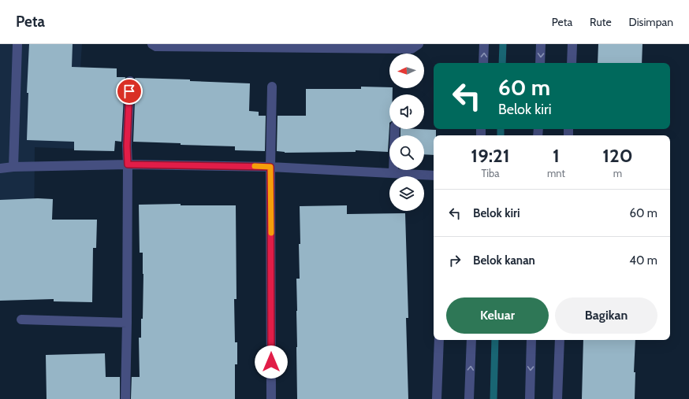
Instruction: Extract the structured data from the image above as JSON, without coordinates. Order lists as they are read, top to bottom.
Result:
{
  "north": "left",
  "page": {
    "header": "Peta",
    "nav": ["Peta", "Rute", "Disimpan"],
    "turn": ["60 m", "Belok kiri"],
    "eta": [
      "19:21",
      "Tiba",
      "1",
      "mnt",
      "120",
      "m"
    ],
    "list": [
      {
        "name": "Belok kiri",
        "value": "60 m"
      },
      {
        "name": "Belok kanan",
        "value": "40 m"
      }
    ],
    "buttons": ["Keluar", "Bagikan"]
  }
}
